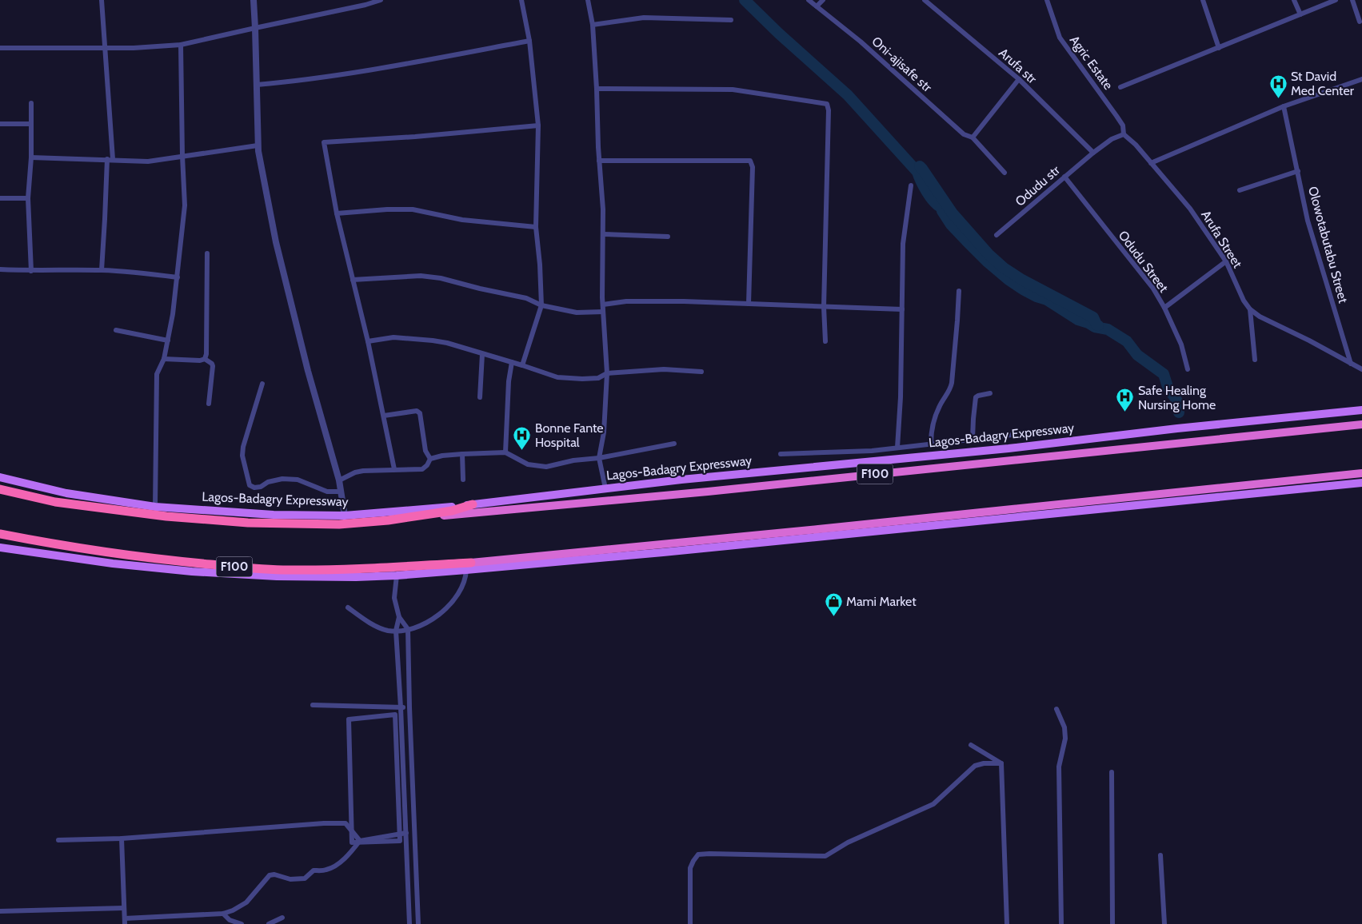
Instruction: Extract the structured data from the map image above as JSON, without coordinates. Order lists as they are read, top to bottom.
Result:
{
  "streets": {
    "highway": ["Lagos-Badagry Expressway", "F100"],
    "street": [
      "Agric Estate",
      "Oni-ajisafe str",
      "Arufa str",
      "Odudu str",
      "Arufa Street",
      "Olowotabutabu Street",
      "Odudu Street"
    ]
  },
  "crossings": [
    ["Agric Estate", "Arufa Street"],
    ["Arufa str", "Odudu str"],
    ["Odudu str", "Odudu Street"],
    ["Arufa Street", "Olowotabutabu Street"]
  ],
  "places": {
    "hospital": ["St David Med Center", "Safe Healing Nursing Home", "Bonne Fante Hospital"],
    "shop": ["Mami Market"]
  }
}
